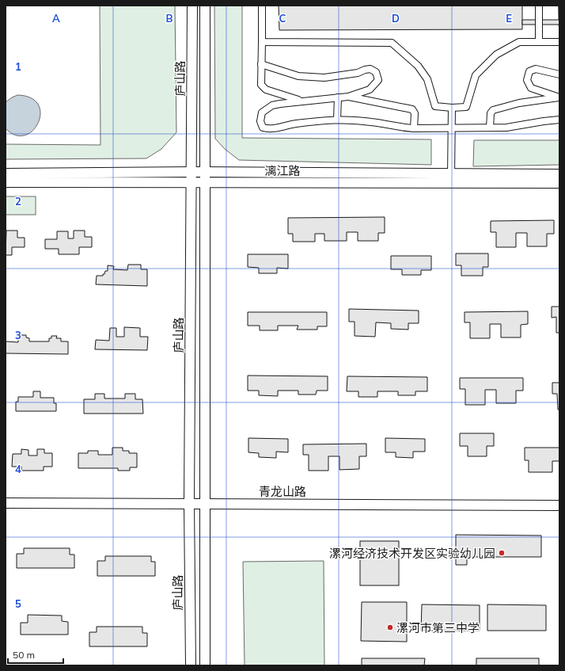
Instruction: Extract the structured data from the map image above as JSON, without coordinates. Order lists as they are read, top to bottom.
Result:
{
  "streets": {
    "street": ["庐山路", "漓江路", "青龙山路"]
  },
  "crossings": [
    ["庐山路", "漓江路"],
    ["庐山路", "青龙山路"]
  ],
  "places": ["漯河经济技术开发区实验幼儿园", "漯河市第三中学"],
  "scale_bar": "50 m",
  "grid": {
    "columns": [
      "A",
      "B",
      "C",
      "D",
      "E"
    ],
    "rows": [
      "1",
      "2",
      "3",
      "4",
      "5"
    ]
  }
}
